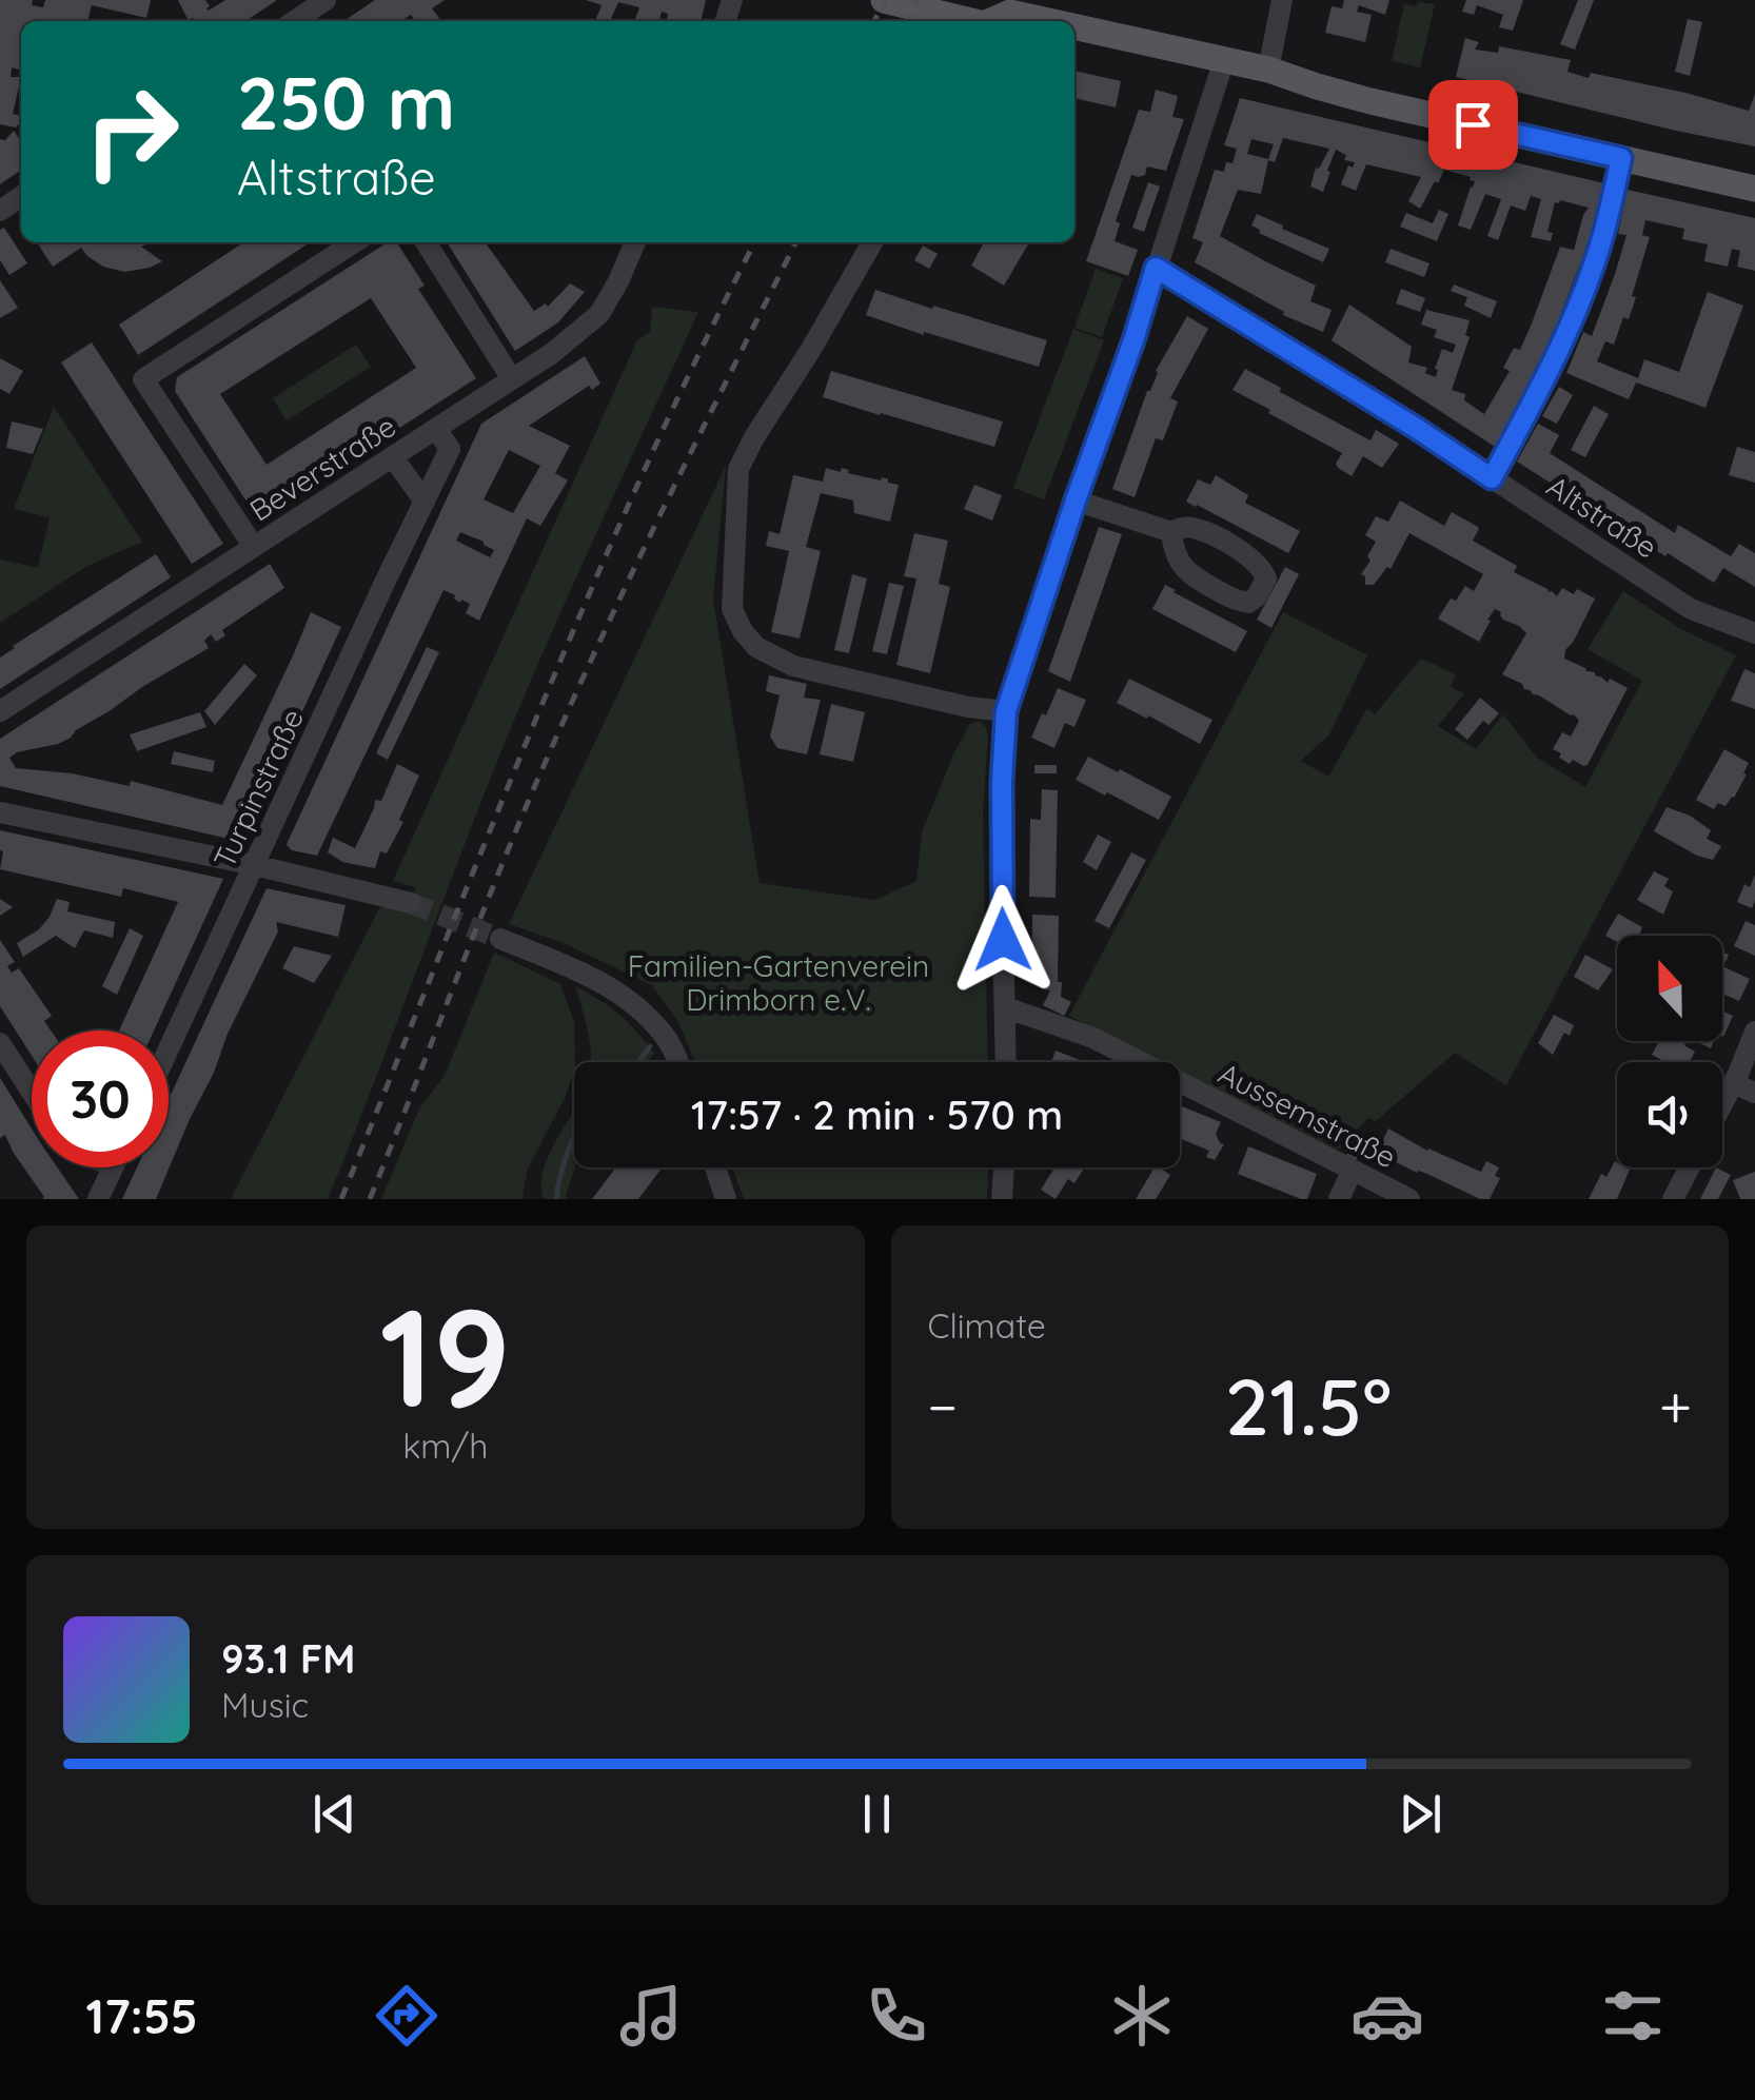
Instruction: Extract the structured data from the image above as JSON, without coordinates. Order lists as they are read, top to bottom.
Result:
{
  "streets": {
    "street": [
      "Beverstraße",
      "Altstraße",
      "Turpinstraße",
      "Aussemstraße"
    ]
  },
  "crossings": [
    ["Beverstraße", "Turpinstraße"]
  ],
  "parks": ["Familien-Gartenverein Drimborn e.V."],
  "north": "top",
  "page": {
    "turn": ["250 m", "Altstraße"],
    "limit": "30",
    "trip": "17:57 · 2 min · 570 m",
    "tile": [
      ["19", "km/h"],
      "Climate"
    ],
    "heat": ["−", "21.5°", "+"],
    "song": ["93.1 FM", "Music"],
    "tabs": "17:55"
  }
}
